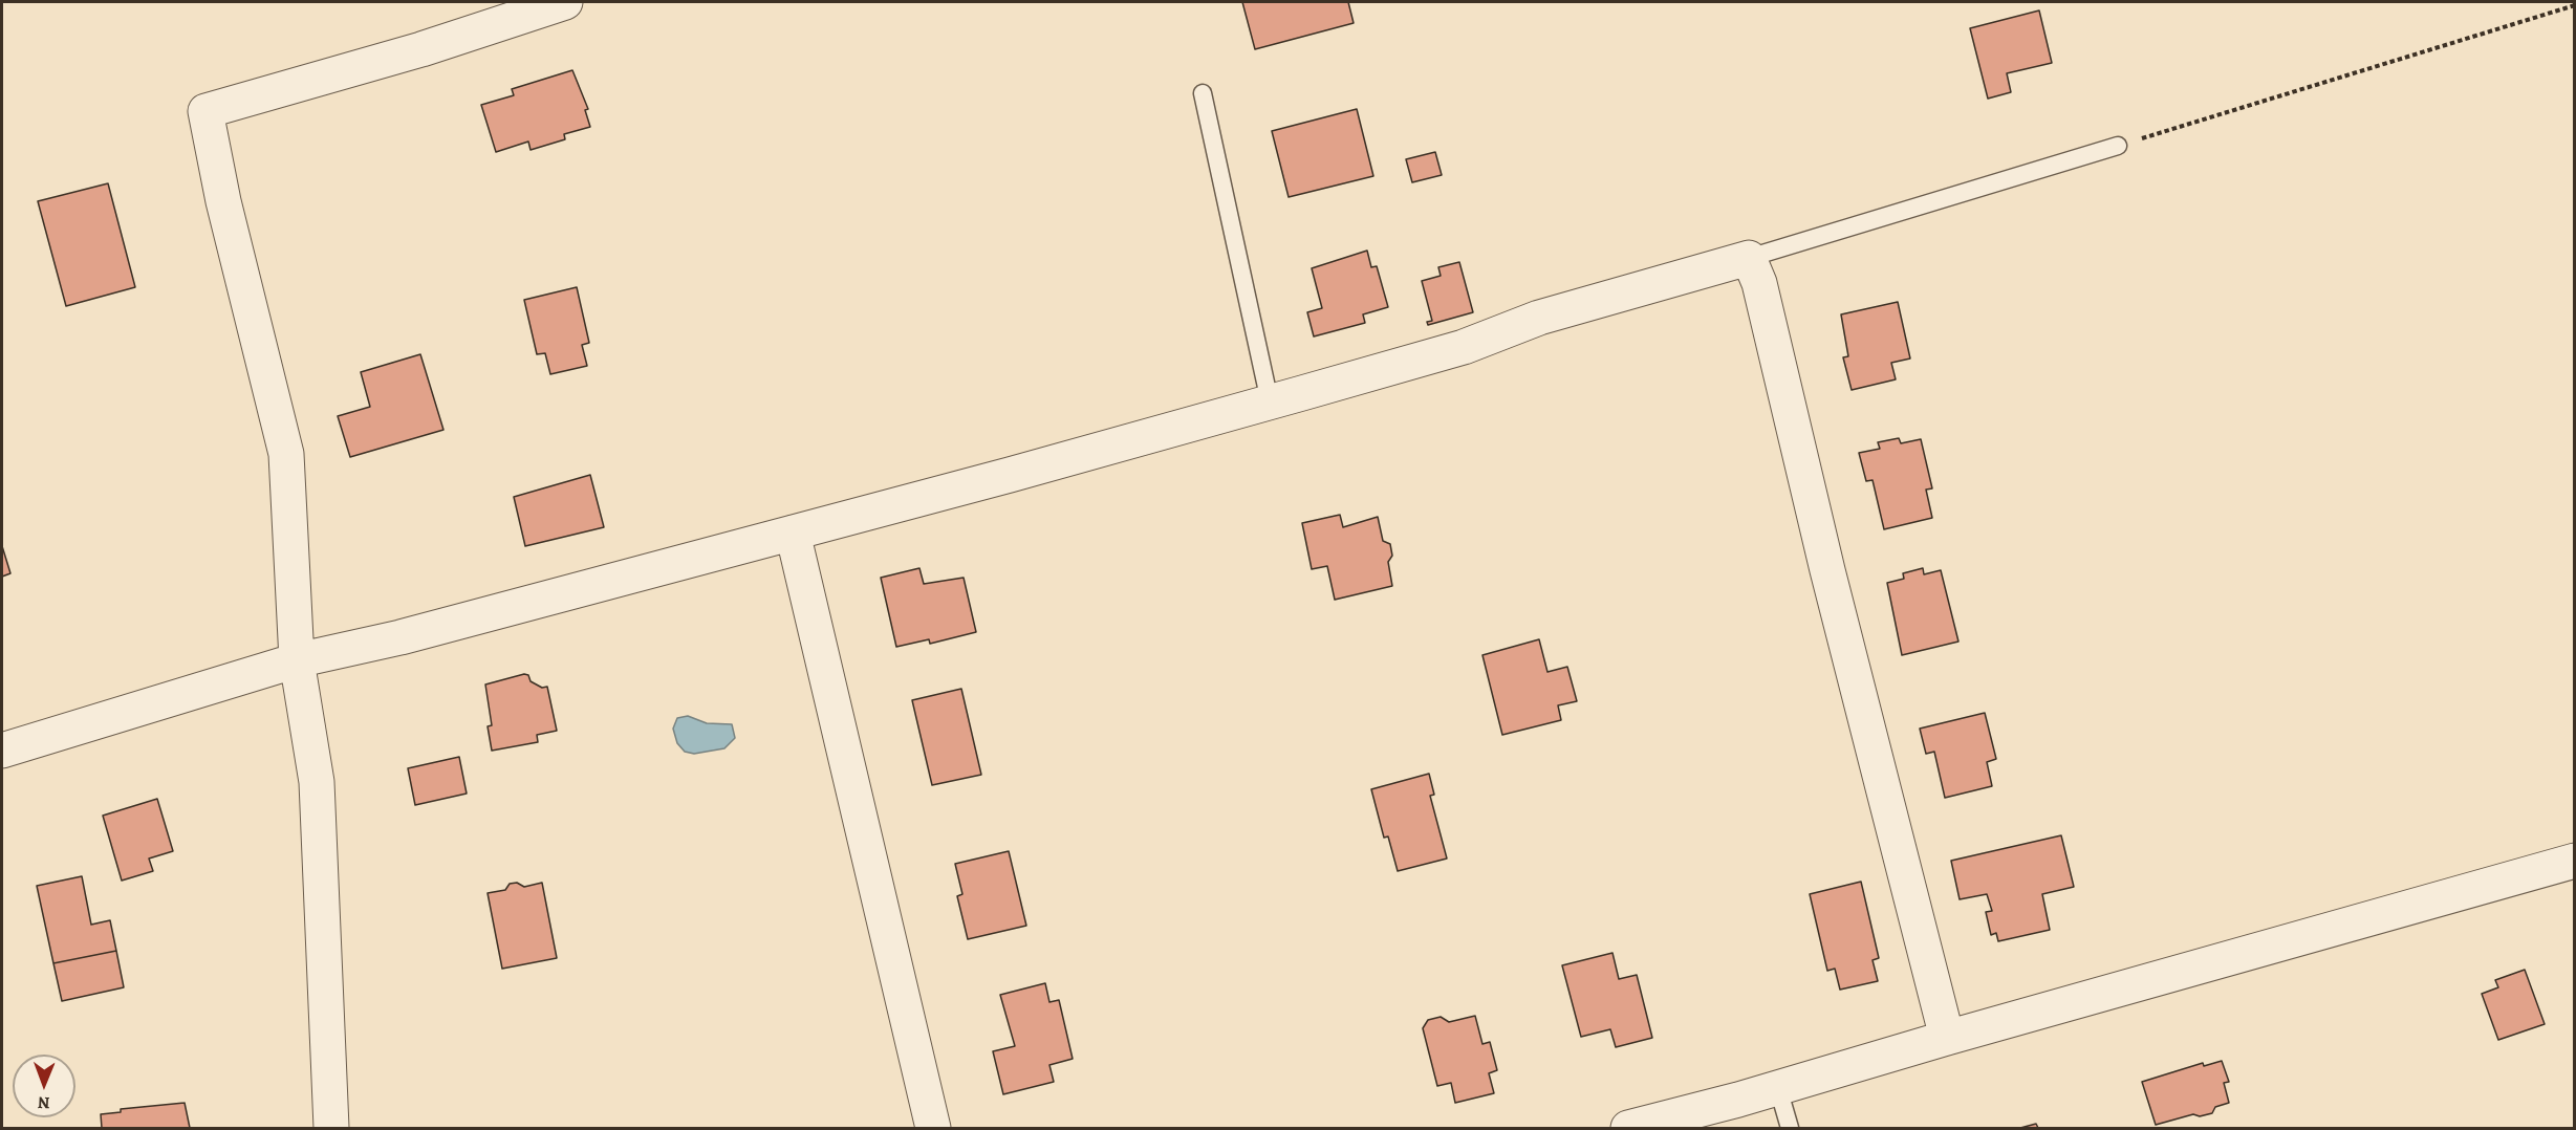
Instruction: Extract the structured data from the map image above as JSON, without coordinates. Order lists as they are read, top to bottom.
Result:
{
  "north": "bottom"
}
